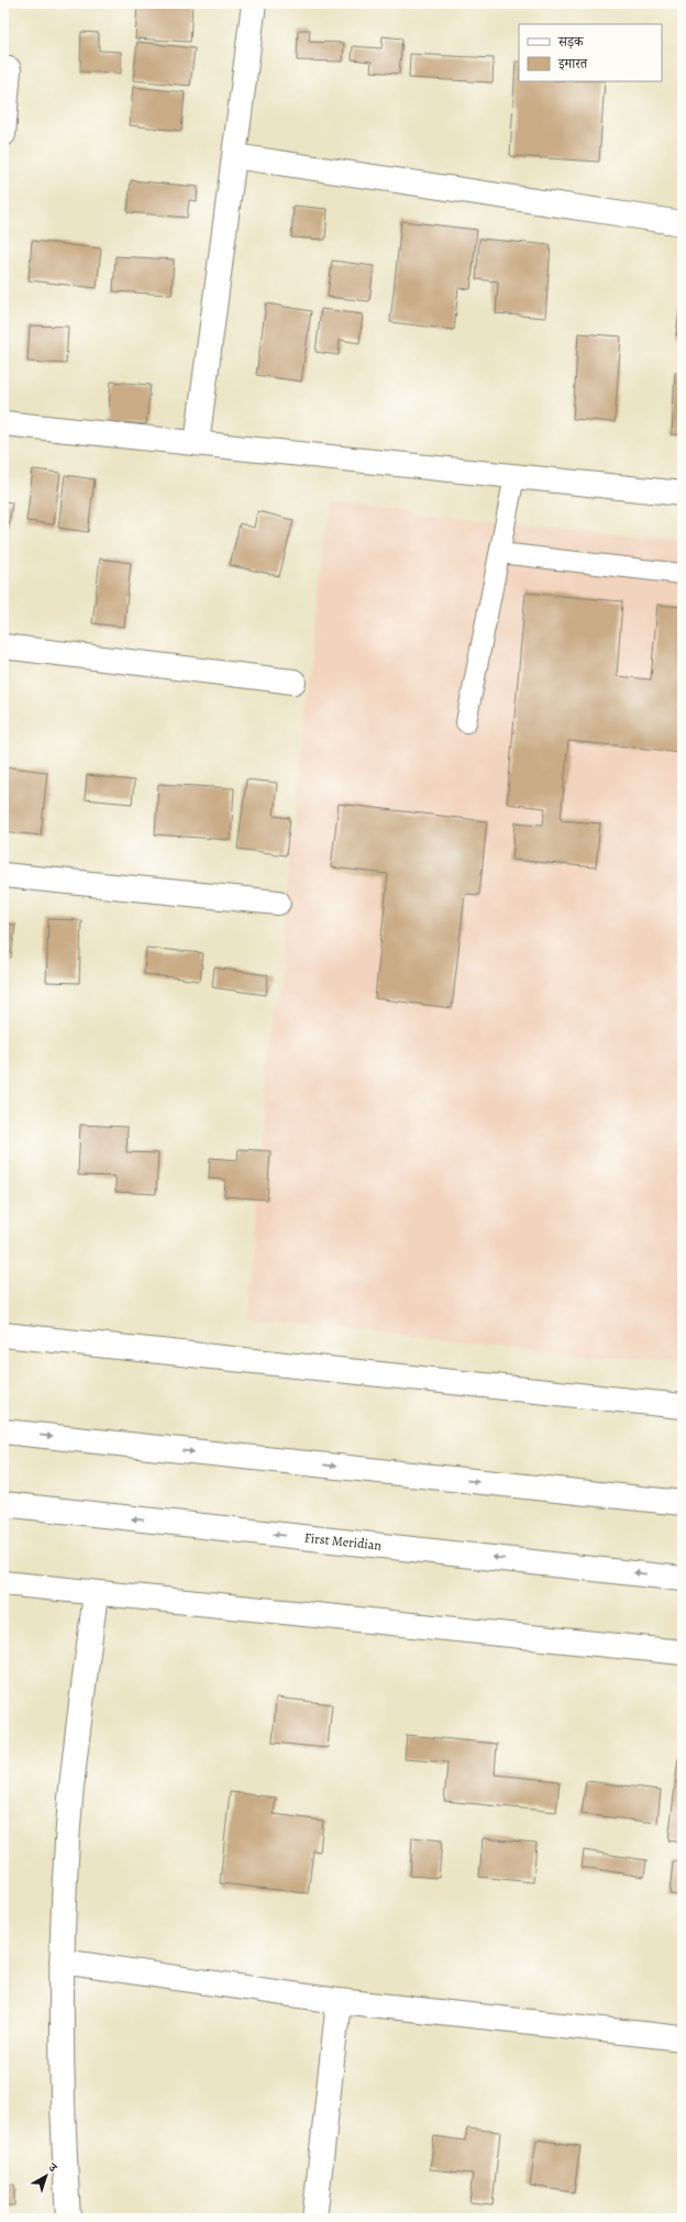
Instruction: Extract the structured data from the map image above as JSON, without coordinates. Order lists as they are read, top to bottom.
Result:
{
  "streets": {
    "street": ["First Meridian"]
  },
  "legend": ["सड़क", "इमारत"],
  "north": "top right"
}
